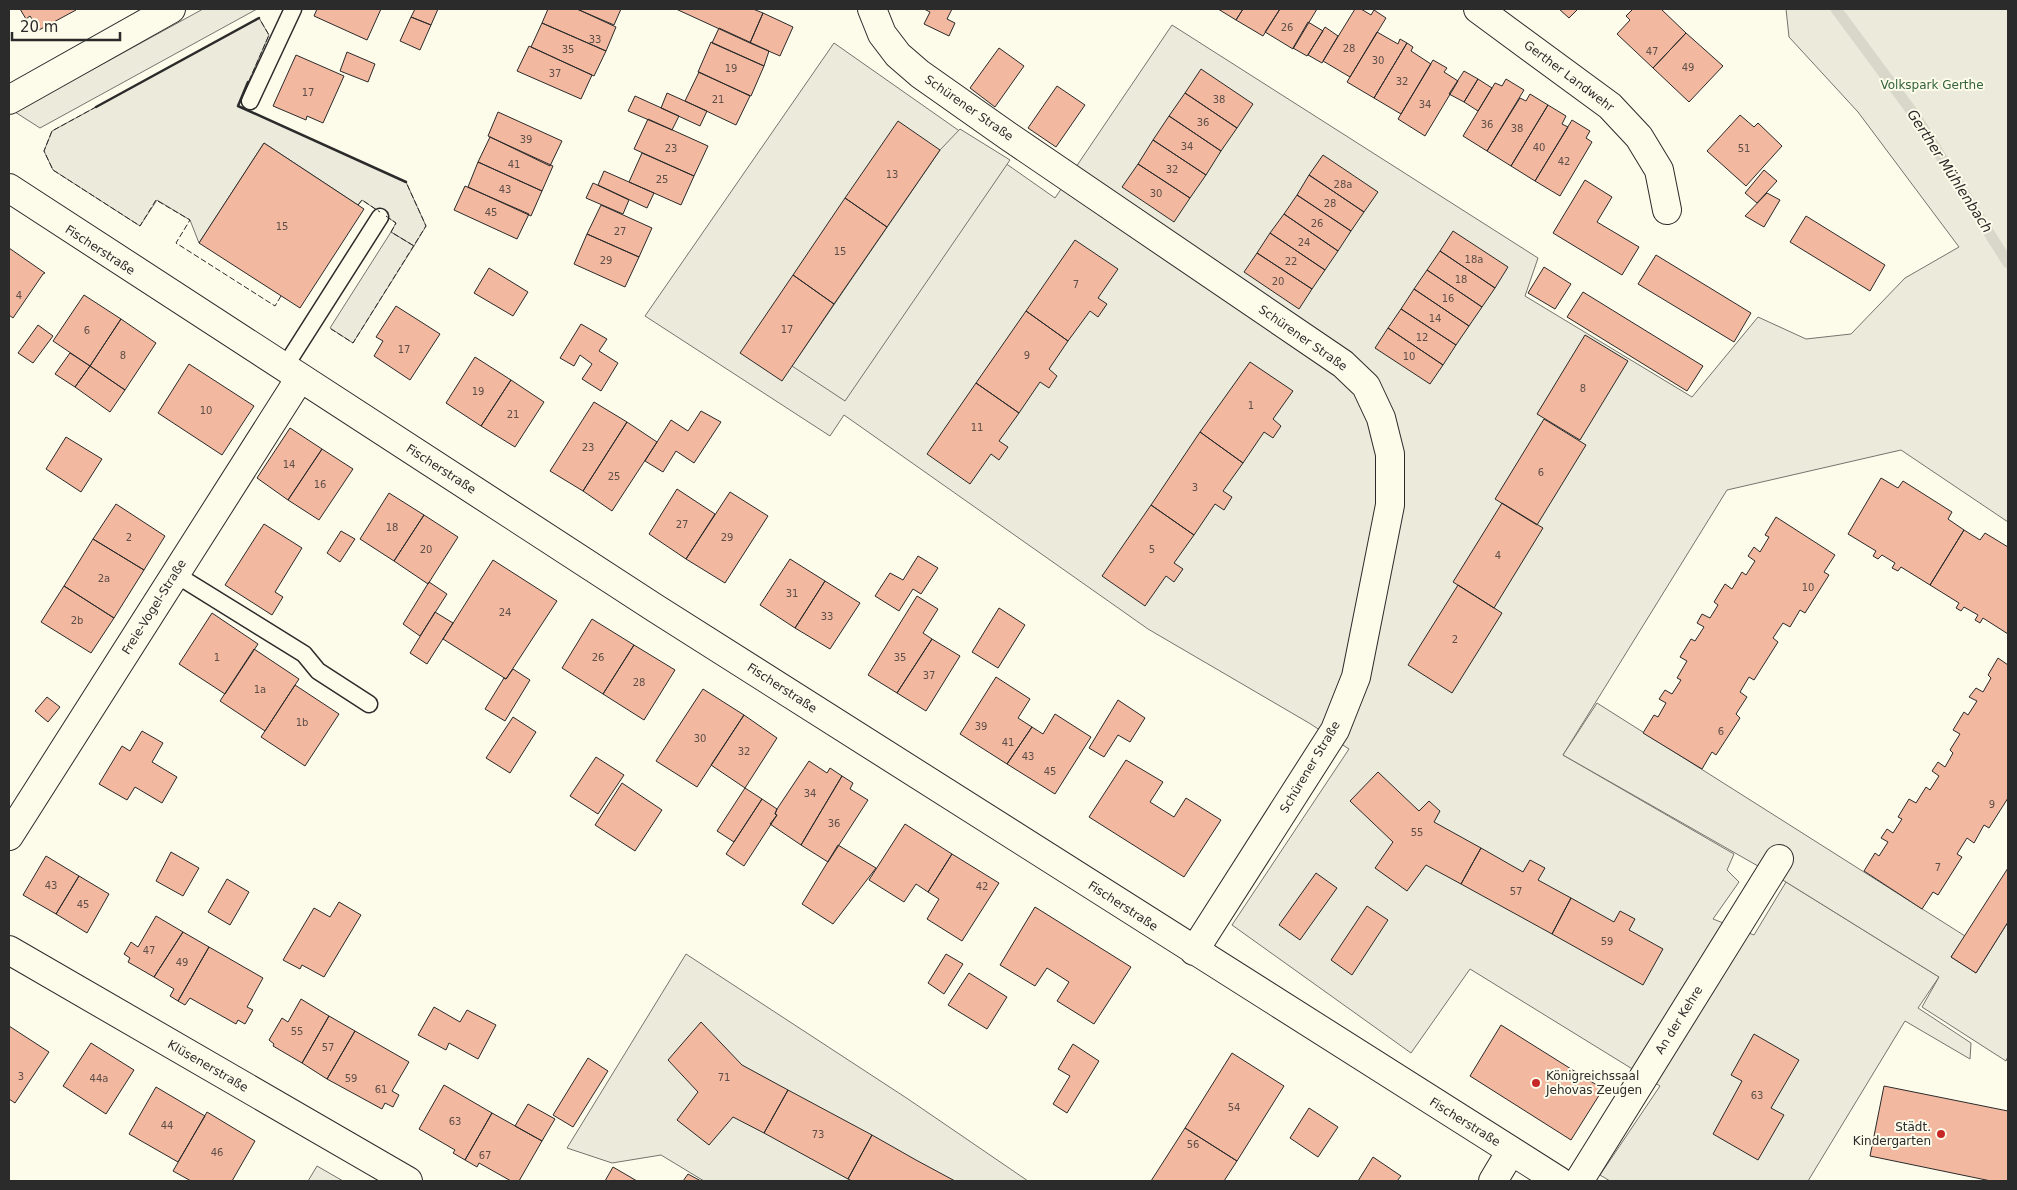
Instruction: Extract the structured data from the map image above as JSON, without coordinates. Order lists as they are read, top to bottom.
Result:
{
  "streets": {
    "street": [
      "Gerther Landwehr",
      "Schürener Straße",
      "Fischerstraße",
      "Freie-Vogel-Straße",
      "An der Kehre",
      "Klüsenerstraße"
    ]
  },
  "crossings": [
    ["Schürener Straße", "Fischerstraße"],
    ["Fischerstraße", "Freie-Vogel-Straße"]
  ],
  "water": ["Gerther Mühlenbach"],
  "parks": ["Volkspark Gerthe"],
  "places": ["Königreichssaal Jehovas Zeugen", "Städt. Kindergarten"],
  "house_numbers": [
    "26",
    "33",
    "28",
    "35",
    "47",
    "30",
    "49",
    "19",
    "37",
    "32",
    "17",
    "21",
    "38",
    "34",
    "36",
    "36",
    "38",
    "39",
    "34",
    "40",
    "23",
    "51",
    "42",
    "41",
    "32",
    "13",
    "25",
    "28a",
    "43",
    "30",
    "28",
    "45",
    "26",
    "15",
    "27",
    "24",
    "15",
    "18a",
    "29",
    "22",
    "18",
    "20",
    "7",
    "4",
    "16",
    "14",
    "17",
    "6",
    "12",
    "17",
    "8",
    "9",
    "10",
    "8",
    "19",
    "1",
    "10",
    "21",
    "11",
    "23",
    "14",
    "6",
    "25",
    "16",
    "3",
    "27",
    "18",
    "2",
    "29",
    "20",
    "5",
    "4",
    "2a",
    "10",
    "31",
    "24",
    "33",
    "2b",
    "2",
    "1",
    "26",
    "35",
    "37",
    "28",
    "1a",
    "1b",
    "39",
    "6",
    "30",
    "41",
    "32",
    "43",
    "45",
    "34",
    "9",
    "36",
    "55",
    "7",
    "43",
    "42",
    "57",
    "45",
    "59",
    "47",
    "49",
    "55",
    "57",
    "3",
    "71",
    "44a",
    "59",
    "61",
    "63",
    "54",
    "63",
    "44",
    "73",
    "56",
    "46",
    "67"
  ],
  "scale_bar": "20 m"
}
